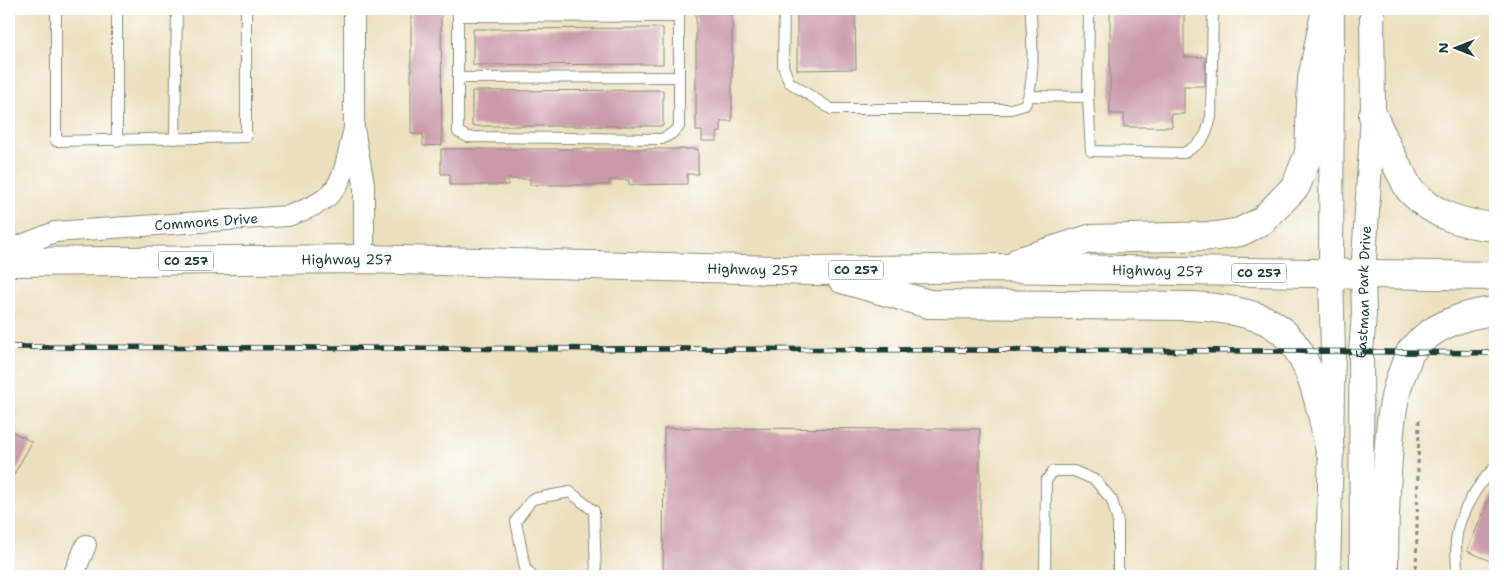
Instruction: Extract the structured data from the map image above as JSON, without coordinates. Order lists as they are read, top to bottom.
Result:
{
  "streets": {
    "main road": ["Highway 257", "CO 257"],
    "street": ["Commons Drive", "Eastman Park Drive"]
  },
  "crossings": [
    ["Commons Drive", "Highway 257"],
    ["Highway 257", "Eastman Park Drive"]
  ],
  "north": "left"
}
